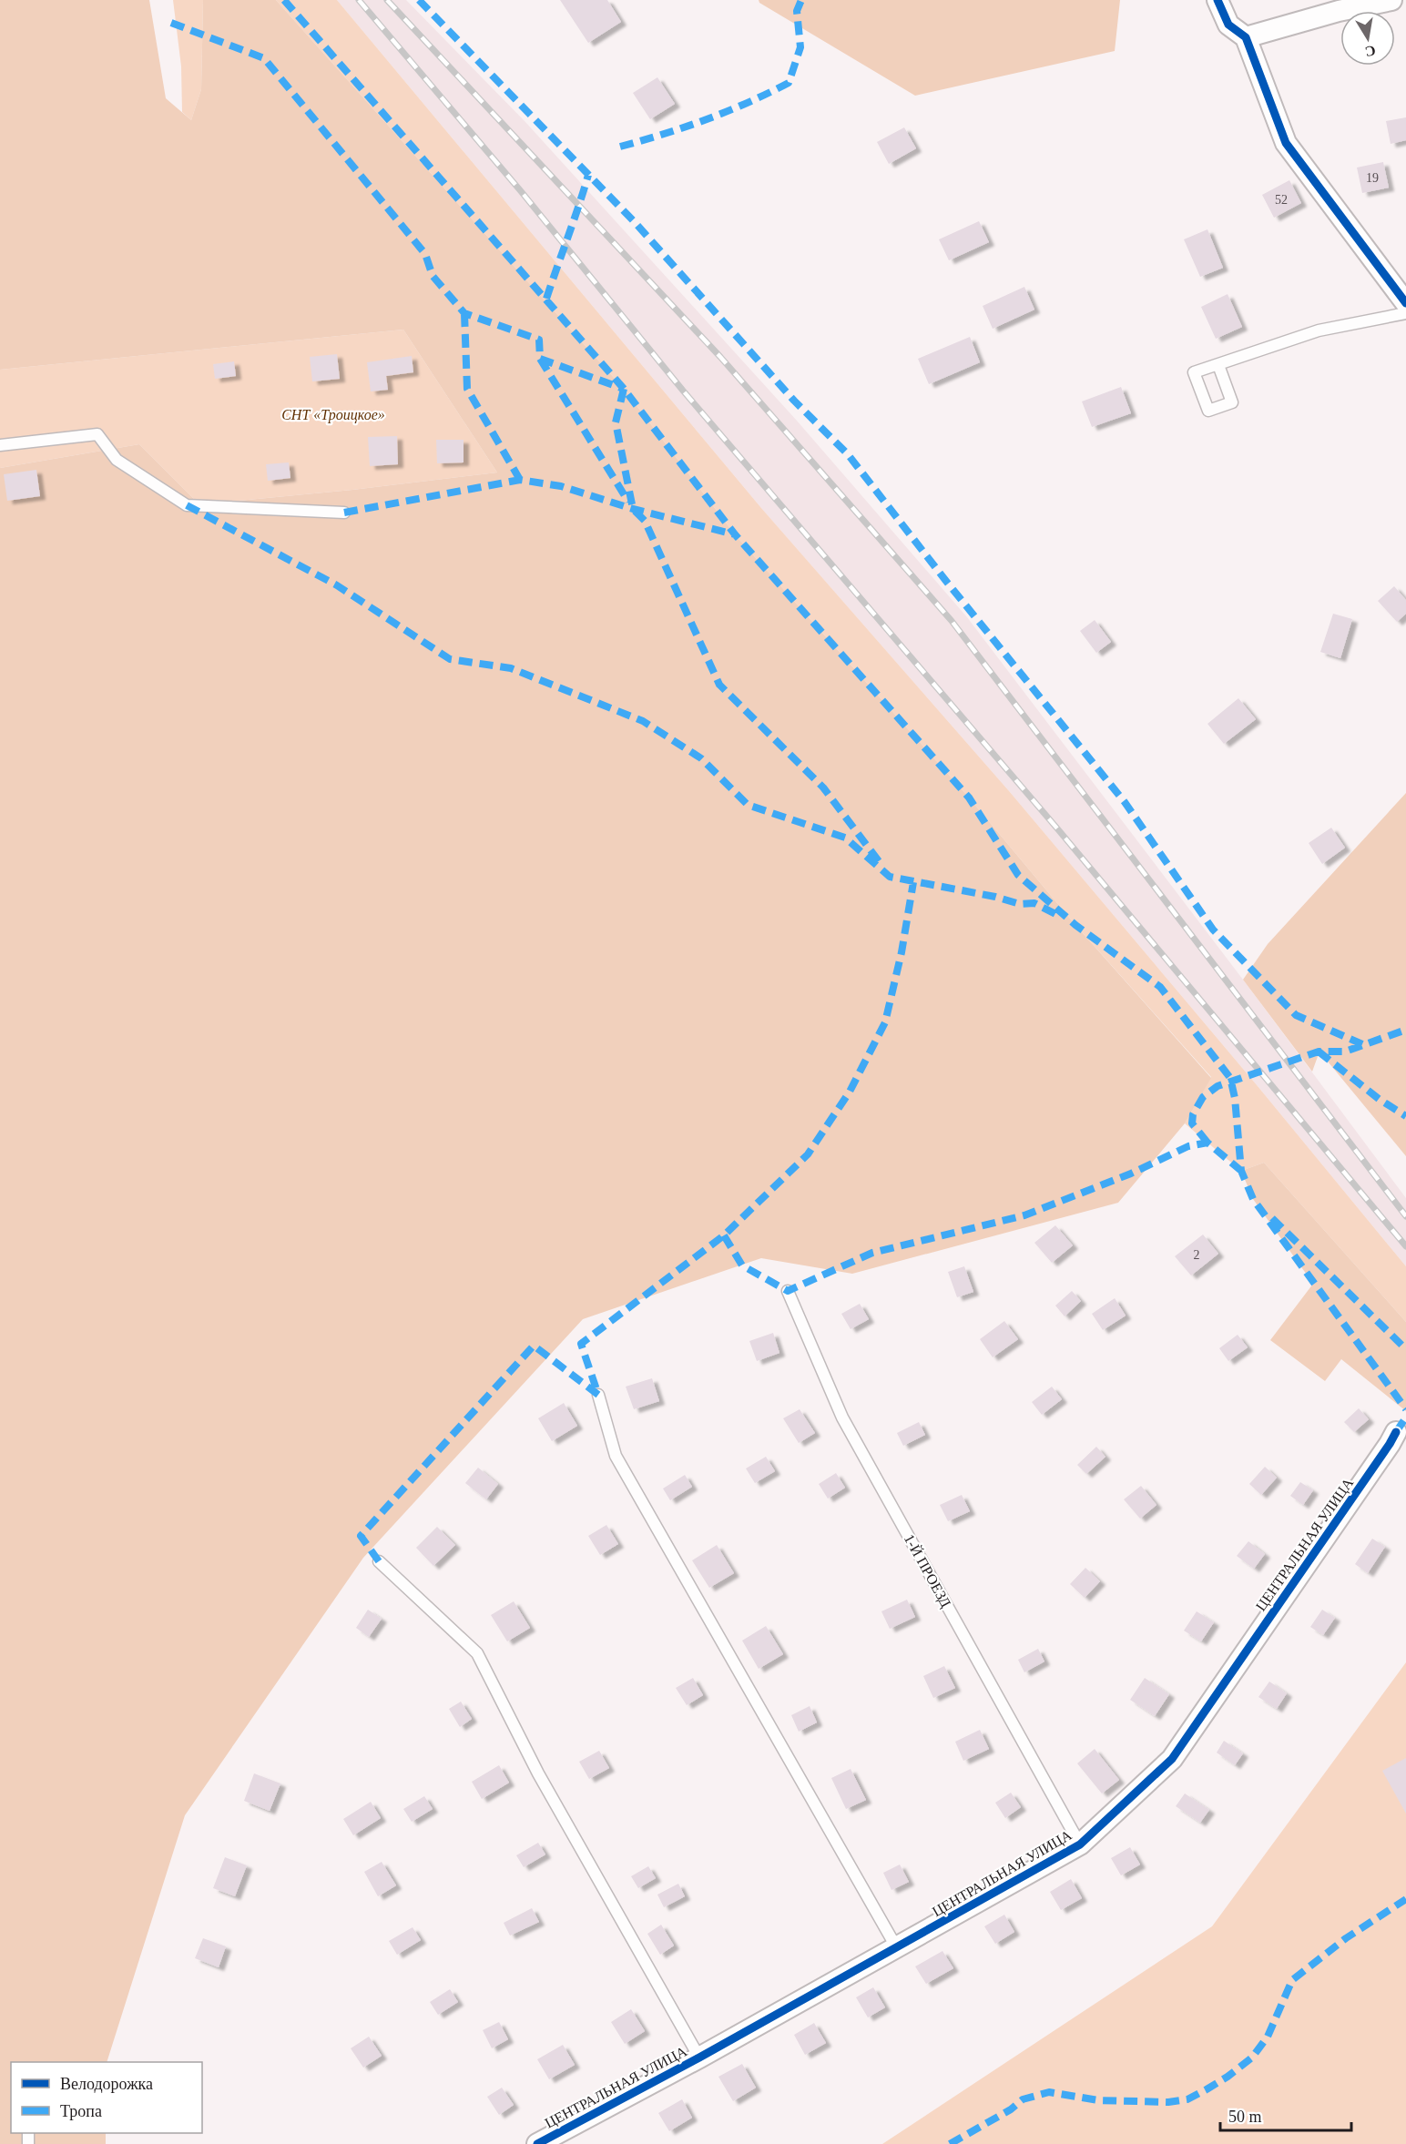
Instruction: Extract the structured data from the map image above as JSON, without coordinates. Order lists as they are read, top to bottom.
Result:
{
  "streets": {
    "street": ["ЦЕНТРАЛЬНАЯ УЛИЦА"],
    "lane": ["1-Й ПРОЕЗД"]
  },
  "crossings": [
    ["ЦЕНТРАЛЬНАЯ УЛИЦА", "1-Й ПРОЕЗД"]
  ],
  "parks": ["СНТ «Троицкое»"],
  "house_numbers": ["19", "52", "2"],
  "legend": ["Велодорожка", "Тропа"],
  "scale_bar": "50 m",
  "north": "bottom"
}
